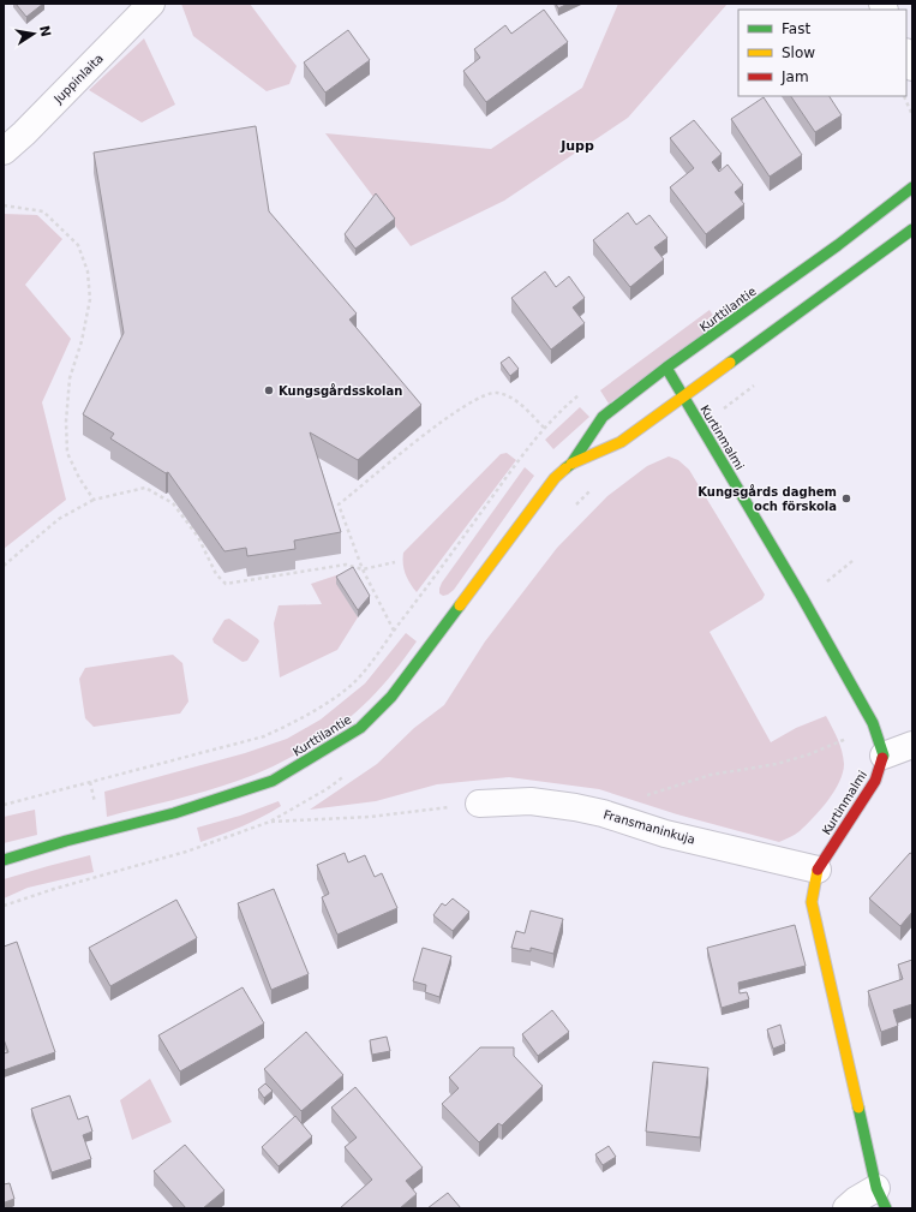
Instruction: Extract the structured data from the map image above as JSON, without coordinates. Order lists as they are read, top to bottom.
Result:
{
  "streets": {
    "street": [
      "Juppinlaita",
      "Kurttilantie",
      "Kurtinmalmi",
      "Fransmaninkuja"
    ]
  },
  "crossings": [
    ["Kurttilantie", "Kurtinmalmi"],
    ["Kurtinmalmi", "Fransmaninkuja"]
  ],
  "districts": ["Jupp"],
  "places": ["Kungsgårdsskolan", "Kungsgårds daghem och förskola"],
  "legend": ["Fast", "Slow", "Jam"],
  "north": "right"
}
